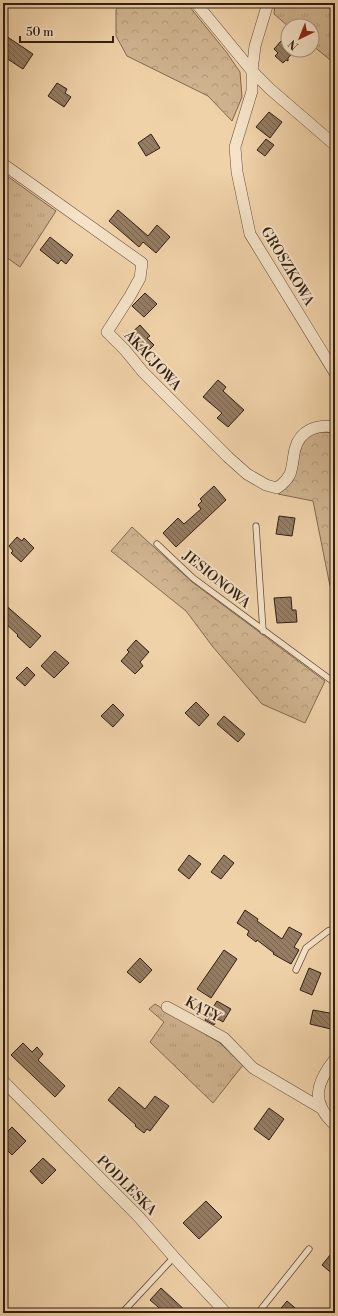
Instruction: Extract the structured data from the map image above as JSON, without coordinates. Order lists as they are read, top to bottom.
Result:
{
  "streets": {
    "street": [
      "GROSZKOWA",
      "AKACJOWA",
      "KĄTY",
      "PODLESKA"
    ],
    "lane": ["JESIONOWA"]
  },
  "scale_bar": "50 m",
  "north": "bottom left"
}
